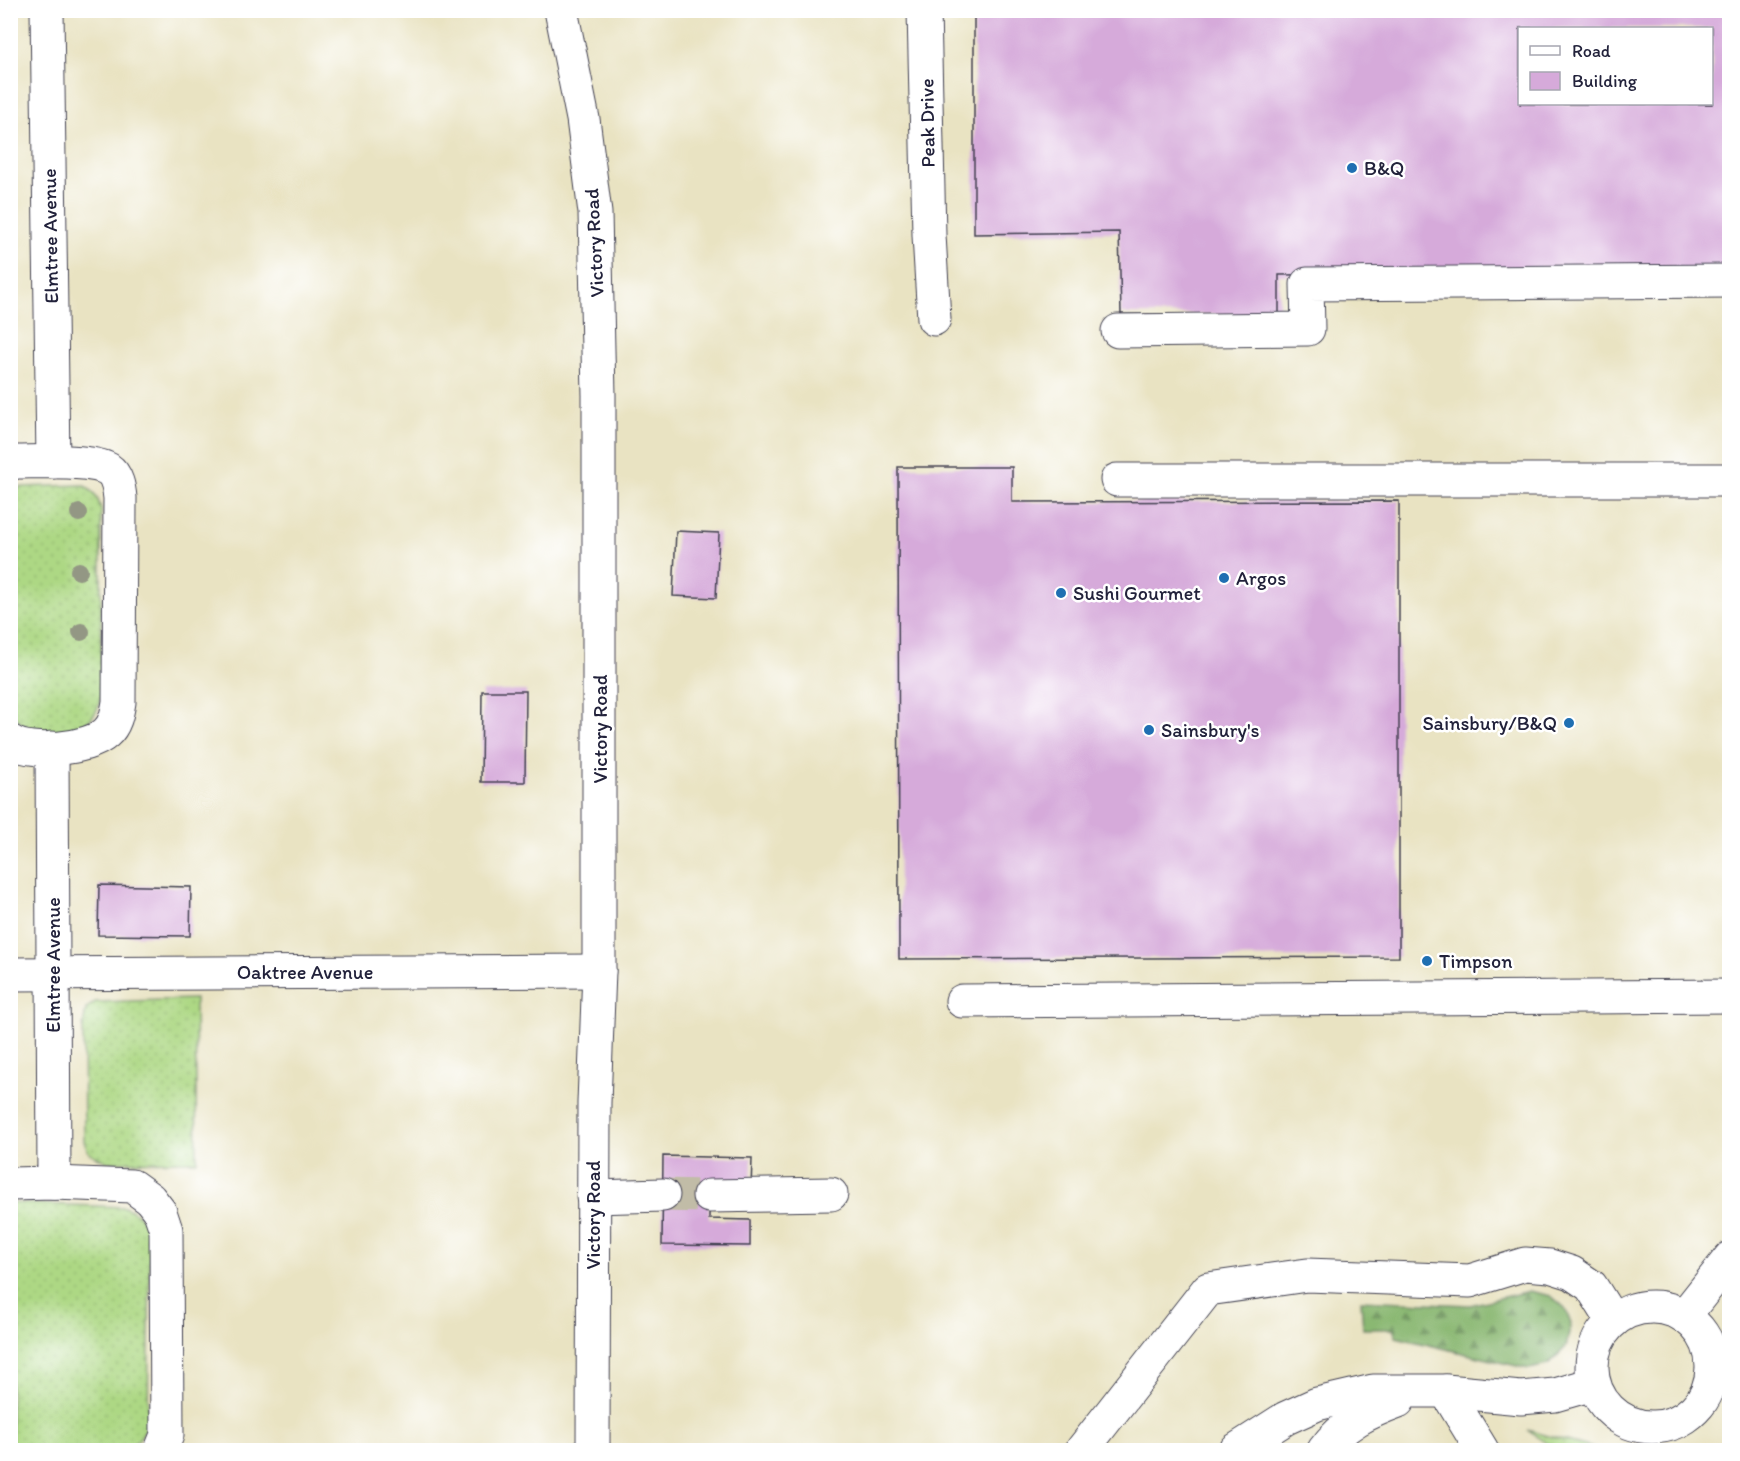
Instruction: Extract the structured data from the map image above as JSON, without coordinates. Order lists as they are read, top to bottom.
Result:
{
  "streets": {
    "street": [
      "Peak Drive",
      "Elmtree Avenue",
      "Victory Road",
      "Oaktree Avenue"
    ]
  },
  "crossings": [
    ["Elmtree Avenue", "Oaktree Avenue"],
    ["Victory Road", "Oaktree Avenue"]
  ],
  "places": [
    "B&Q",
    "Argos",
    "Sushi Gourmet",
    "Sainsbury/B&Q",
    "Sainsbury's",
    "Timpson"
  ],
  "legend": ["Road", "Building"]
}
